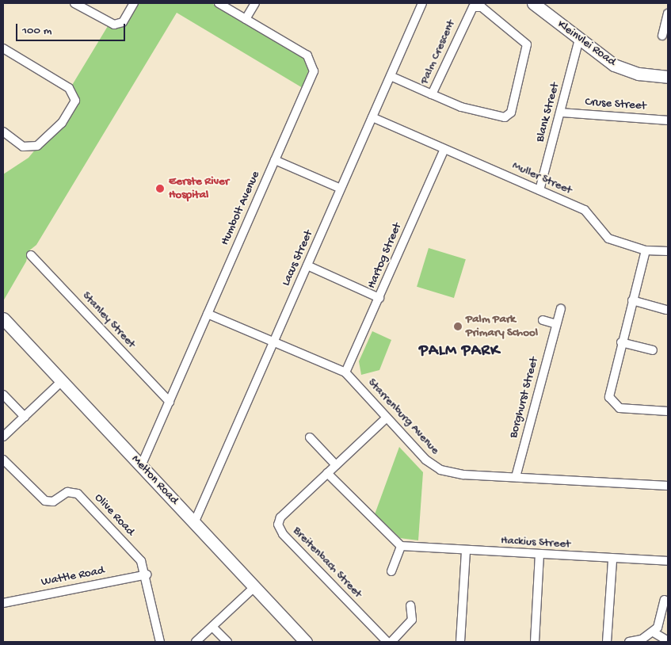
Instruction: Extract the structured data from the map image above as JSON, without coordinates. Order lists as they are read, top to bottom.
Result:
{
  "streets": {
    "street": [
      "Kleinvlei Road",
      "Palm Crescent",
      "Cruse Street",
      "Blank Street",
      "Muller Street",
      "Humbolt Avenue",
      "Hartog Street",
      "Lacus Street",
      "Stanley Street",
      "Borghurst Street",
      "Starrenburg Avenue",
      "Melton Road",
      "Olive Road",
      "Hackius Street",
      "Breitenbach Street",
      "Wattle Road"
    ]
  },
  "crossings": [
    ["Kleinvlei Road", "Blank Street"],
    ["Palm Crescent", "Lacus Street"],
    ["Cruse Street", "Blank Street"],
    ["Blank Street", "Muller Street"],
    ["Muller Street", "Hartog Street"],
    ["Muller Street", "Lacus Street"],
    ["Humbolt Avenue", "Stanley Street"],
    ["Humbolt Avenue", "Starrenburg Avenue"],
    ["Humbolt Avenue", "Melton Road"],
    ["Hartog Street", "Starrenburg Avenue"],
    ["Lacus Street", "Starrenburg Avenue"],
    ["Lacus Street", "Melton Road"],
    ["Borghurst Street", "Starrenburg Avenue"],
    ["Starrenburg Avenue", "Breitenbach Street"],
    ["Olive Road", "Wattle Road"]
  ],
  "districts": ["PALM PARK"],
  "places": ["Eerste River Hospital", "Palm Park Primary School"],
  "scale_bar": "100 m"
}
